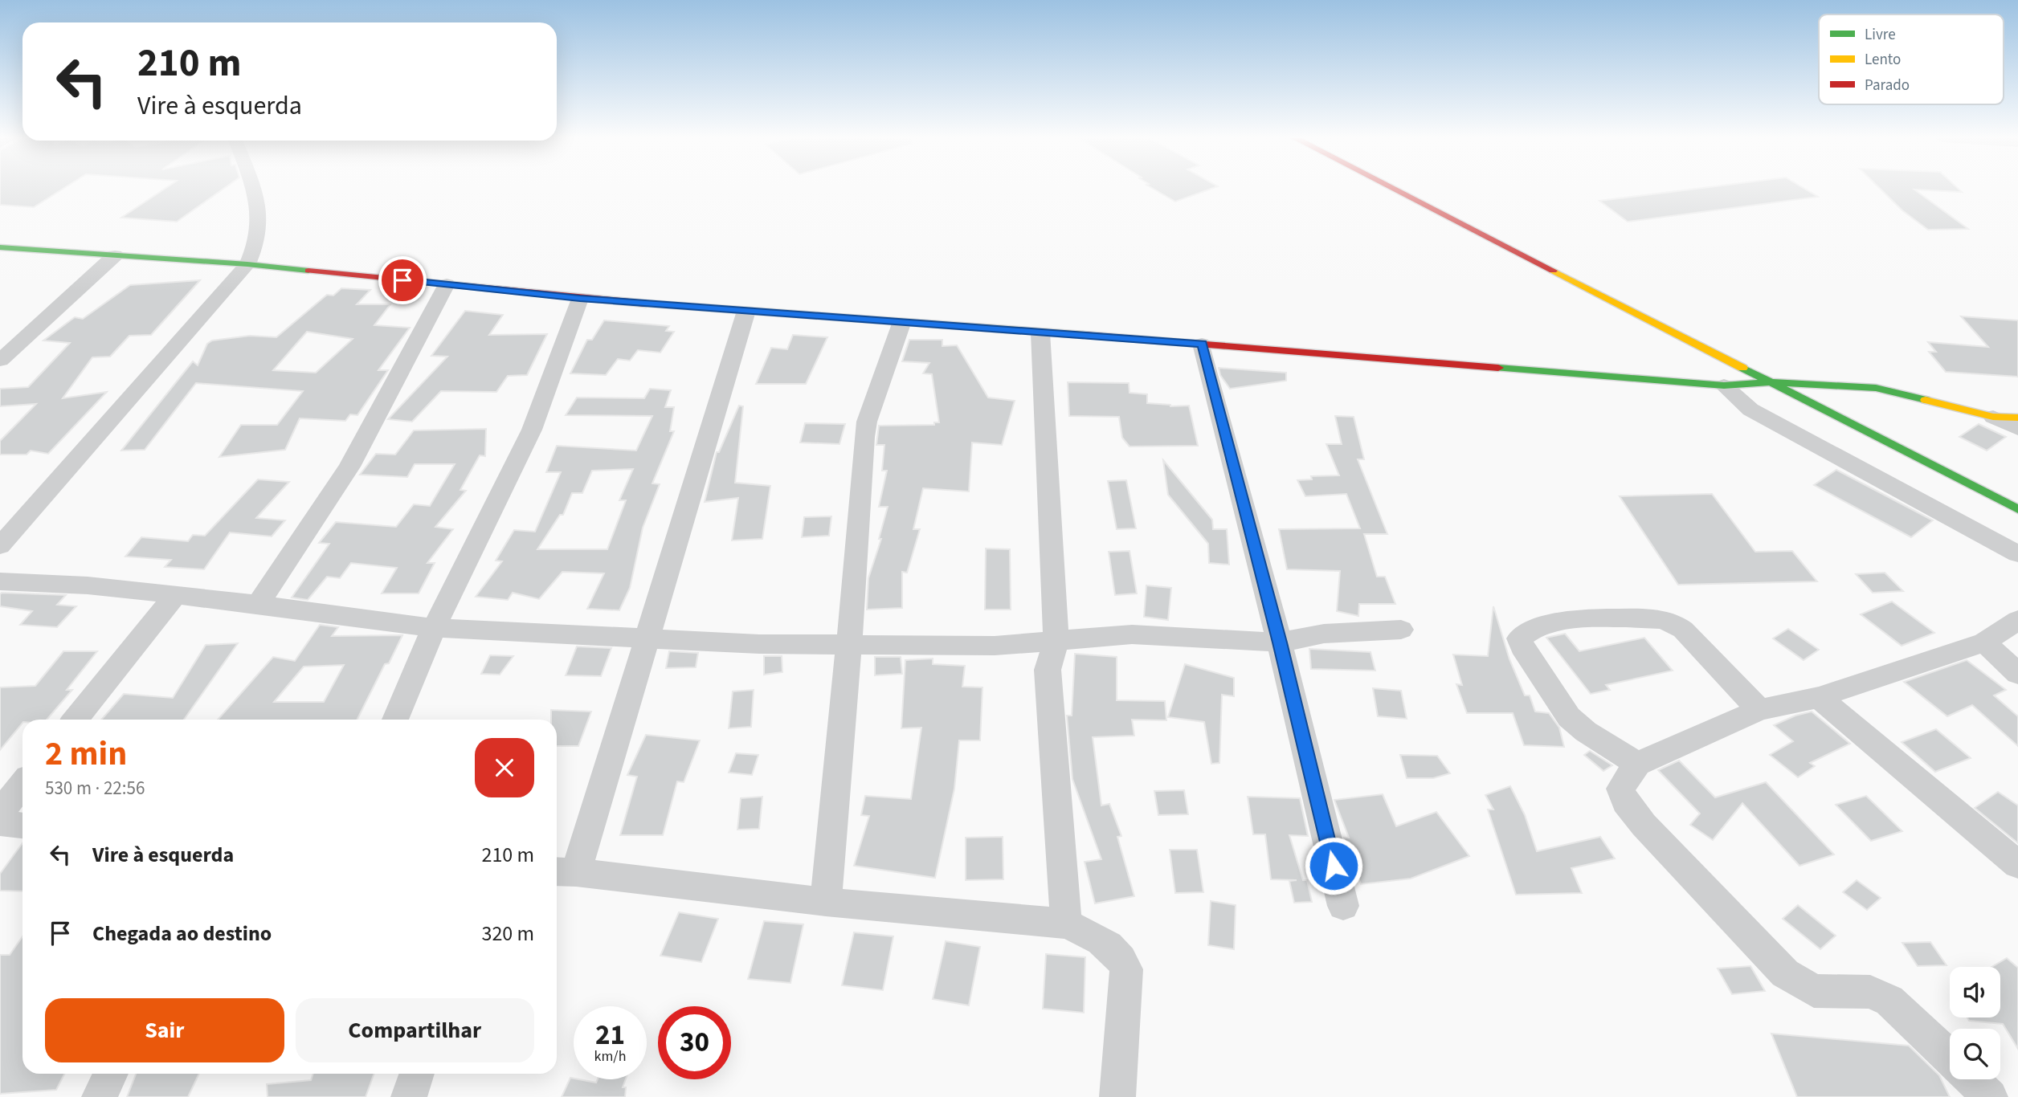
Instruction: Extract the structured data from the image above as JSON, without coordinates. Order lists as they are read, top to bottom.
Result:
{
  "legend": ["Livre", "Lento", "Parado"],
  "page": {
    "turn": ["210 m", "Vire à esquerda"],
    "heading": ["2 min", "530 m · 22:56"],
    "list": [
      {
        "name": "Vire à esquerda",
        "value": "210 m"
      },
      {
        "name": "Chegada ao destino",
        "value": "320 m"
      }
    ],
    "buttons": ["Sair", "Compartilhar"],
    "speed": "21 km/h",
    "limit": "30"
  }
}
